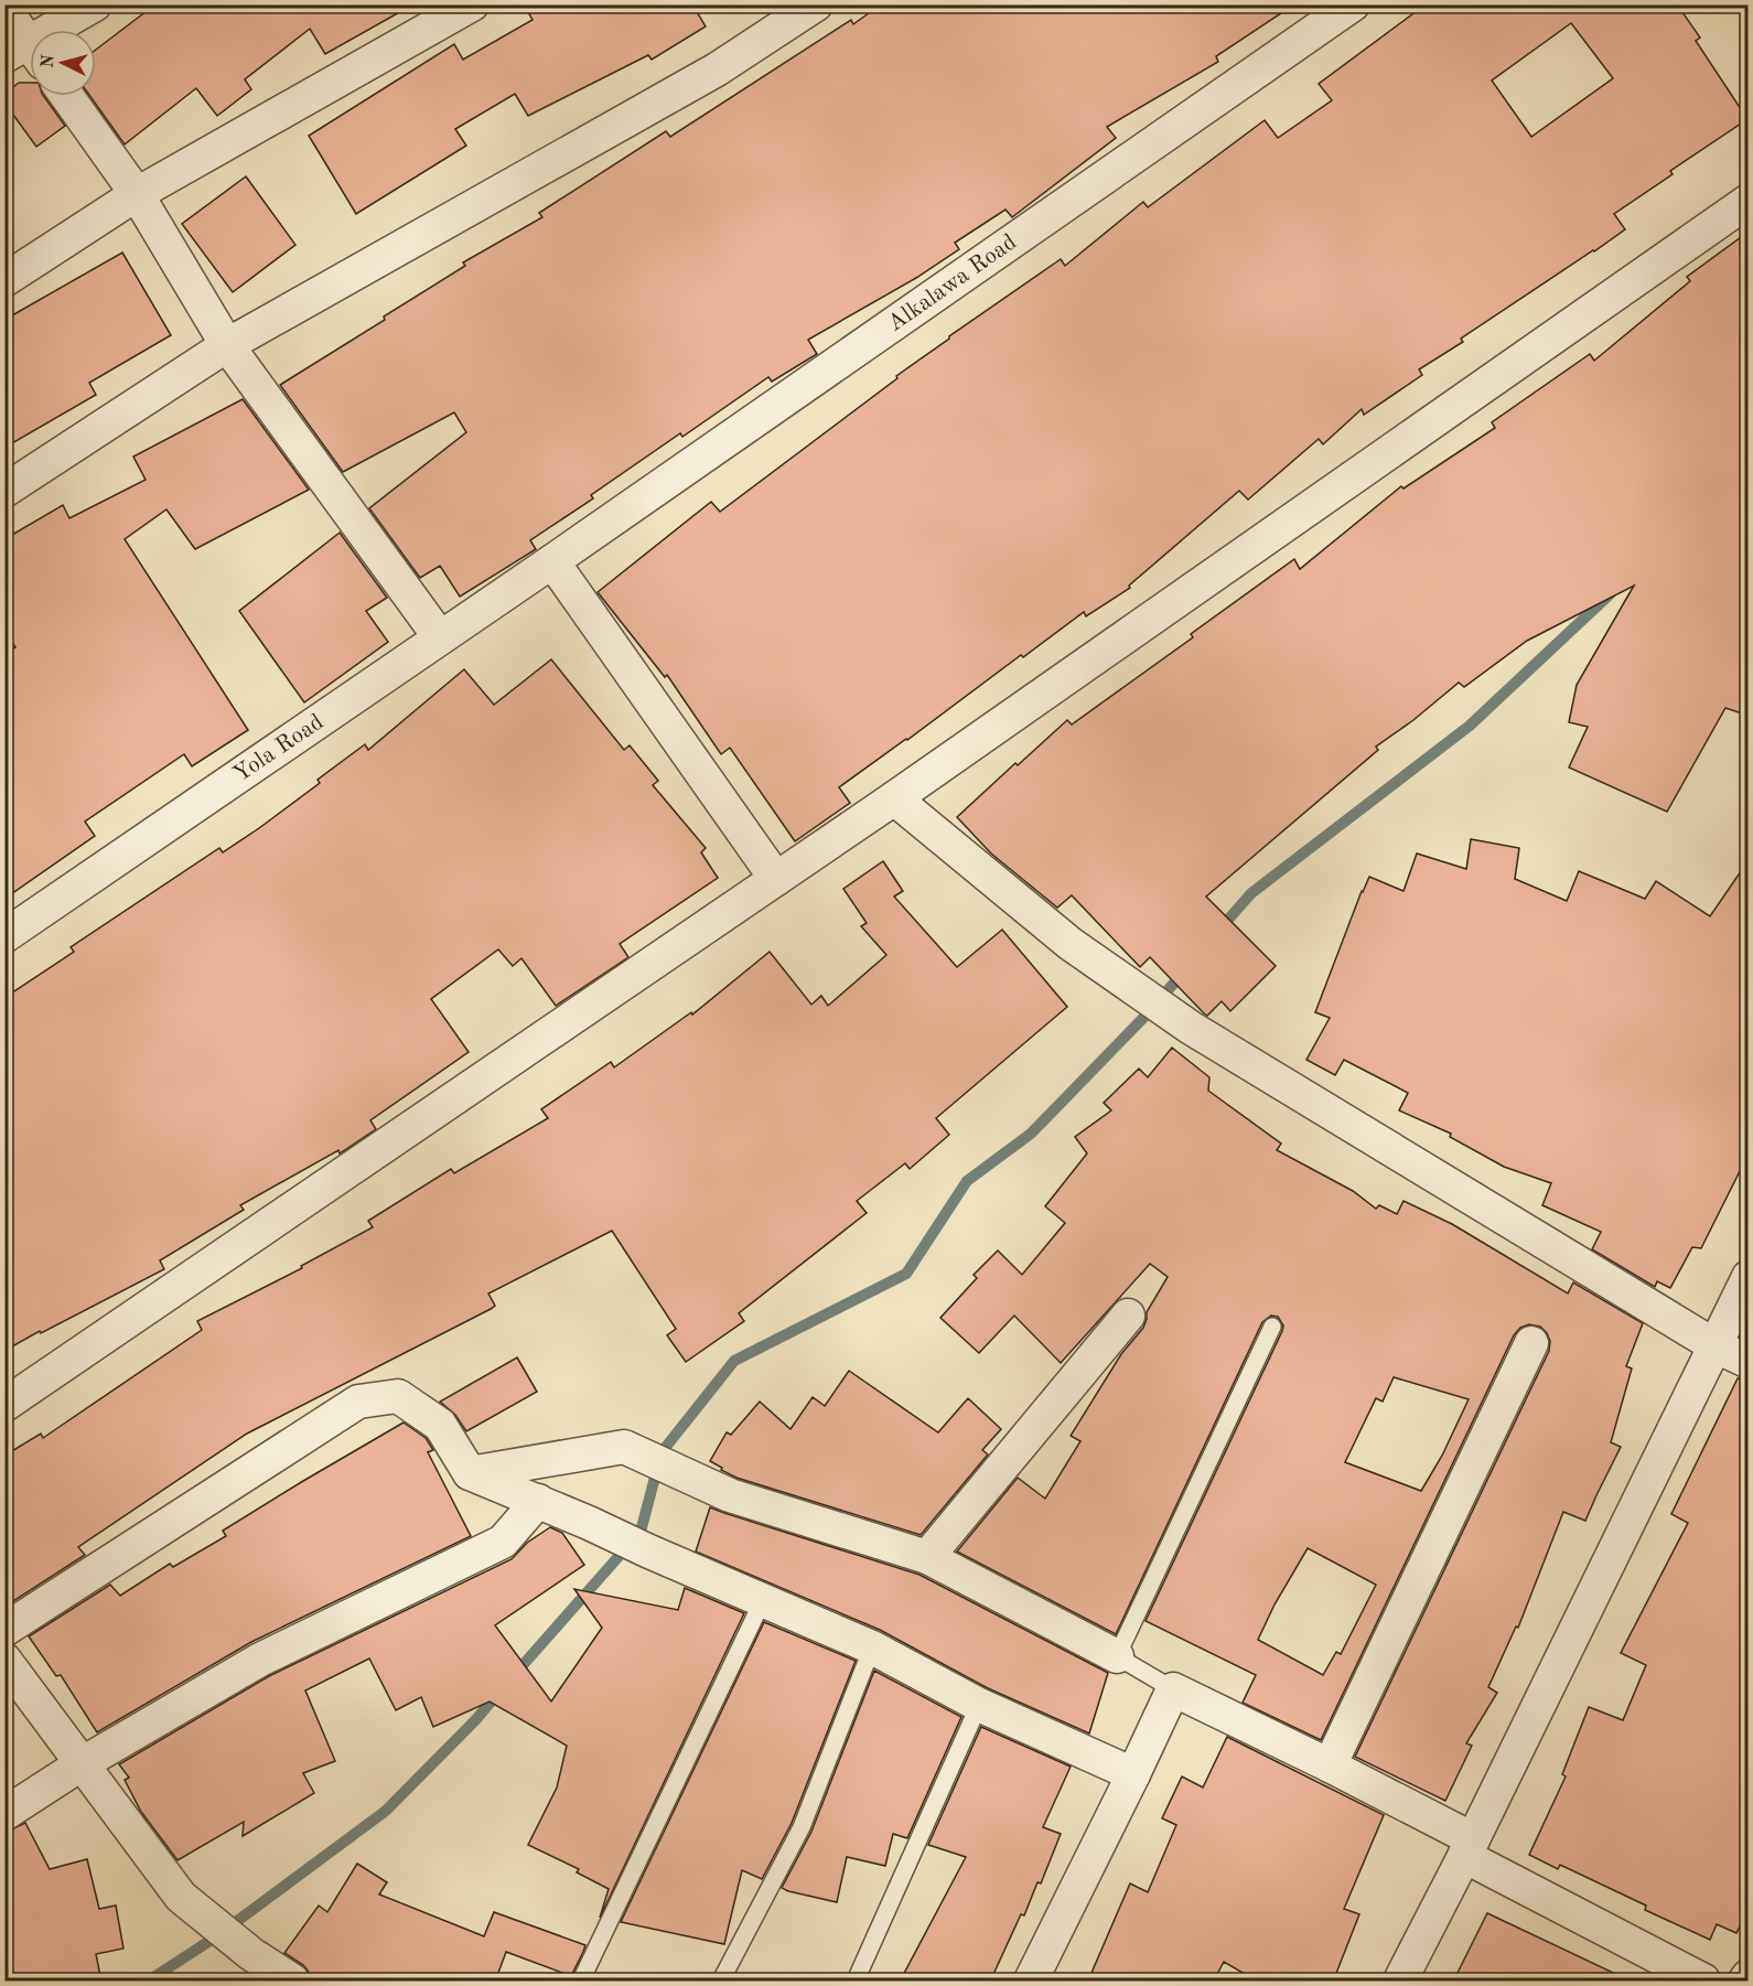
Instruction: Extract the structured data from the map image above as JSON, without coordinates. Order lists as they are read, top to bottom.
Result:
{
  "streets": {
    "street": ["Alkalawa Road", "Yola Road"]
  },
  "crossings": [
    ["Alkalawa Road", "Yola Road"]
  ],
  "north": "left"
}
